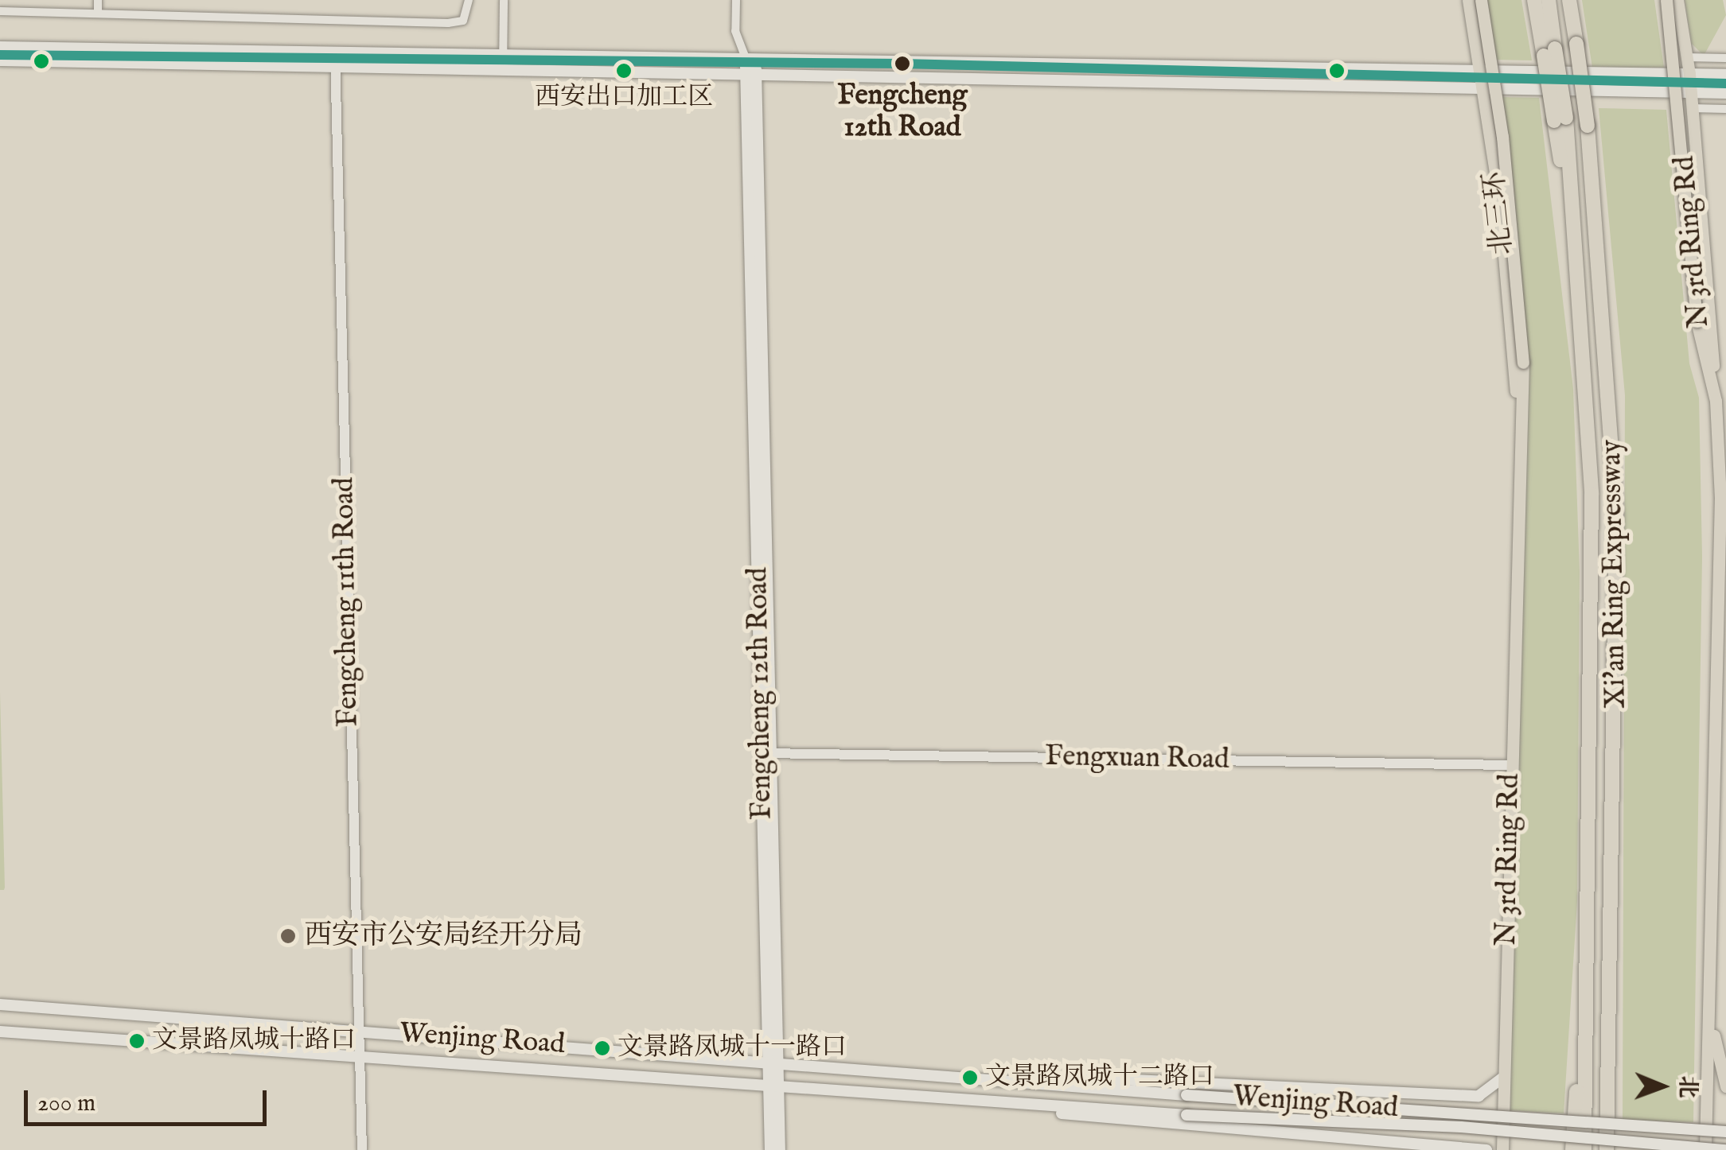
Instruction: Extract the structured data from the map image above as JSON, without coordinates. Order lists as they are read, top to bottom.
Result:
{
  "streets": {
    "highway": ["北三环", "N 3rd Ring Rd", "Xi'an Ring Expressway"],
    "main road": ["Fengcheng 12th Road", "Wenjing Road"],
    "street": ["Fengcheng 11th Road", "Fengxuan Road"]
  },
  "crossings": [
    ["北三环", "N 3rd Ring Rd"],
    ["N 3rd Ring Rd", "Fengxuan Road"],
    ["Fengcheng 11th Road", "Wenjing Road"],
    ["Fengcheng 12th Road", "Fengxuan Road"],
    ["Fengcheng 12th Road", "Wenjing Road"]
  ],
  "places": [
    "Fengcheng 12th Road",
    "西安出口加工区",
    "西安市公安局经开分局",
    "文景路凤城十路口",
    "文景路凤城十一路口",
    "文景路凤城十二路口"
  ],
  "scale_bar": "200 m",
  "north": "right"
}
